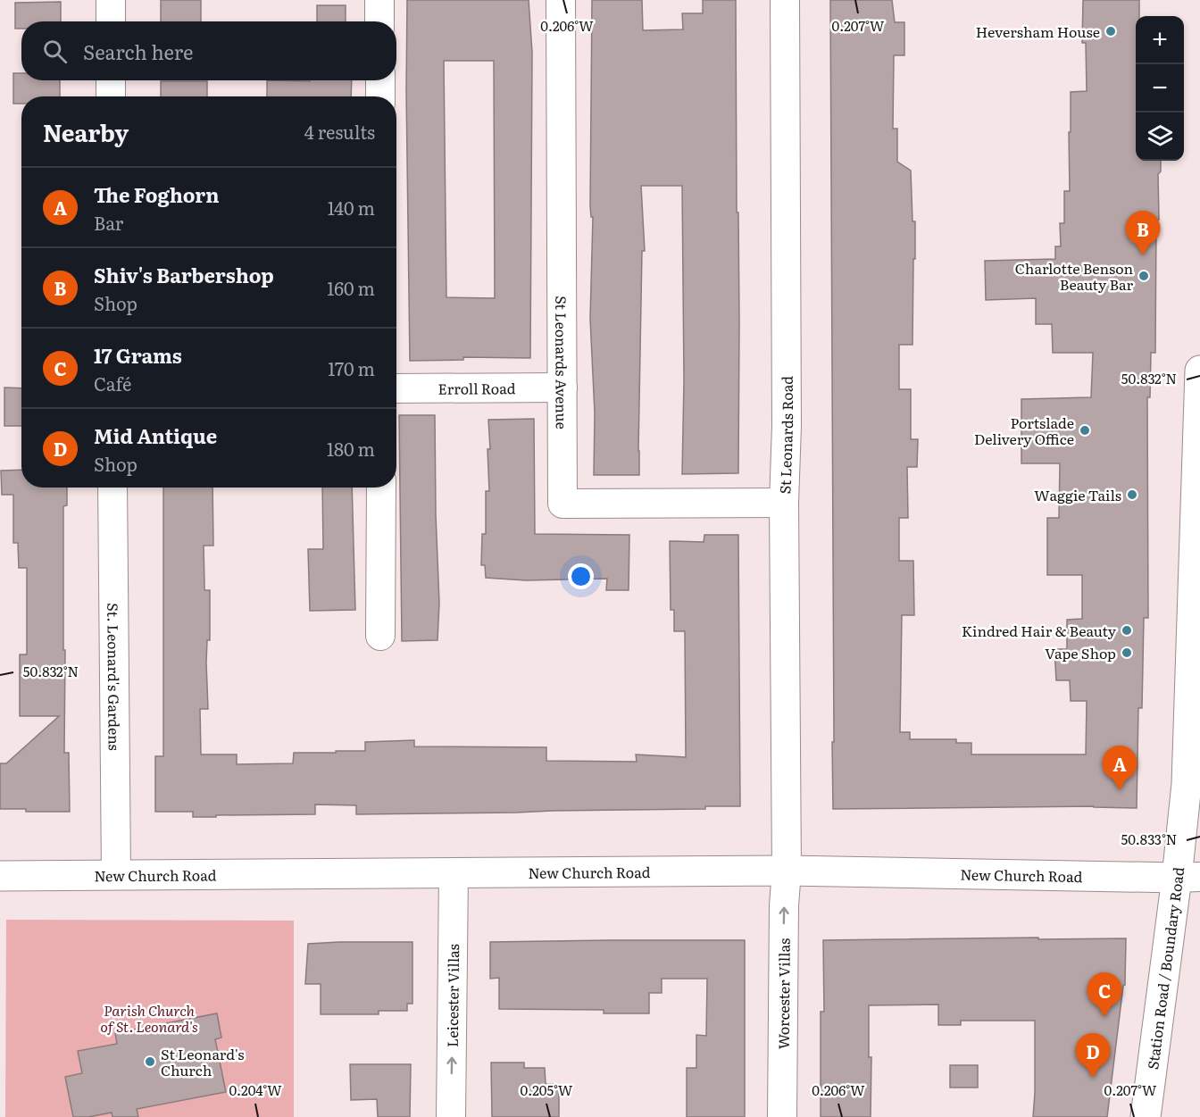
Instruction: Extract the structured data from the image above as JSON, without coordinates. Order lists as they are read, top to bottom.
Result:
{
  "streets": {
    "main road": ["New Church Road", "Station Road / Boundary Road"],
    "street": [
      "St Leonards Avenue",
      "Erroll Road",
      "St Leonards Road",
      "St. Leonard's Gardens",
      "Worcester Villas",
      "Leicester Villas"
    ]
  },
  "crossings": [
    ["St Leonards Avenue", "Erroll Road"],
    ["St Leonards Avenue", "St Leonards Road"],
    ["St Leonards Road", "New Church Road"],
    ["St Leonards Road", "Worcester Villas"],
    ["St. Leonard's Gardens", "New Church Road"],
    ["New Church Road", "Station Road / Boundary Road"],
    ["New Church Road", "Worcester Villas"],
    ["New Church Road", "Leicester Villas"]
  ],
  "one_way": ["Worcester Villas", "Leicester Villas"],
  "parks": ["Parish Church of St. Leonard's"],
  "places": [
    "Heversham House",
    "Charlotte Benson Beauty Bar",
    "Portslade Delivery Office",
    "Waggie Tails",
    "Kindred Hair & Beauty",
    "Vape Shop",
    "St Leonard's Church"
  ],
  "page": {
    "map_buttons": ["+", "−"],
    "search": "Search here",
    "heading": ["Nearby", "4 results"],
    "list": [
      {
        "mark": "A",
        "name": "The Foghorn",
        "note": "Bar",
        "value": "140 m"
      },
      {
        "mark": "B",
        "name": "Shiv's Barbershop",
        "note": "Shop",
        "value": "160 m"
      },
      {
        "mark": "C",
        "name": "17 Grams",
        "note": "Café",
        "value": "170 m"
      },
      {
        "mark": "D",
        "name": "Mid Antique",
        "note": "Shop",
        "value": "180 m"
      }
    ],
    "pins": [
      "B",
      "A",
      "C",
      "D"
    ]
  },
  "coordinates": [
    "0.206°W",
    "0.207°W",
    "50.832°N",
    "50.833°N",
    "0.204°W",
    "0.205°W"
  ]
}
